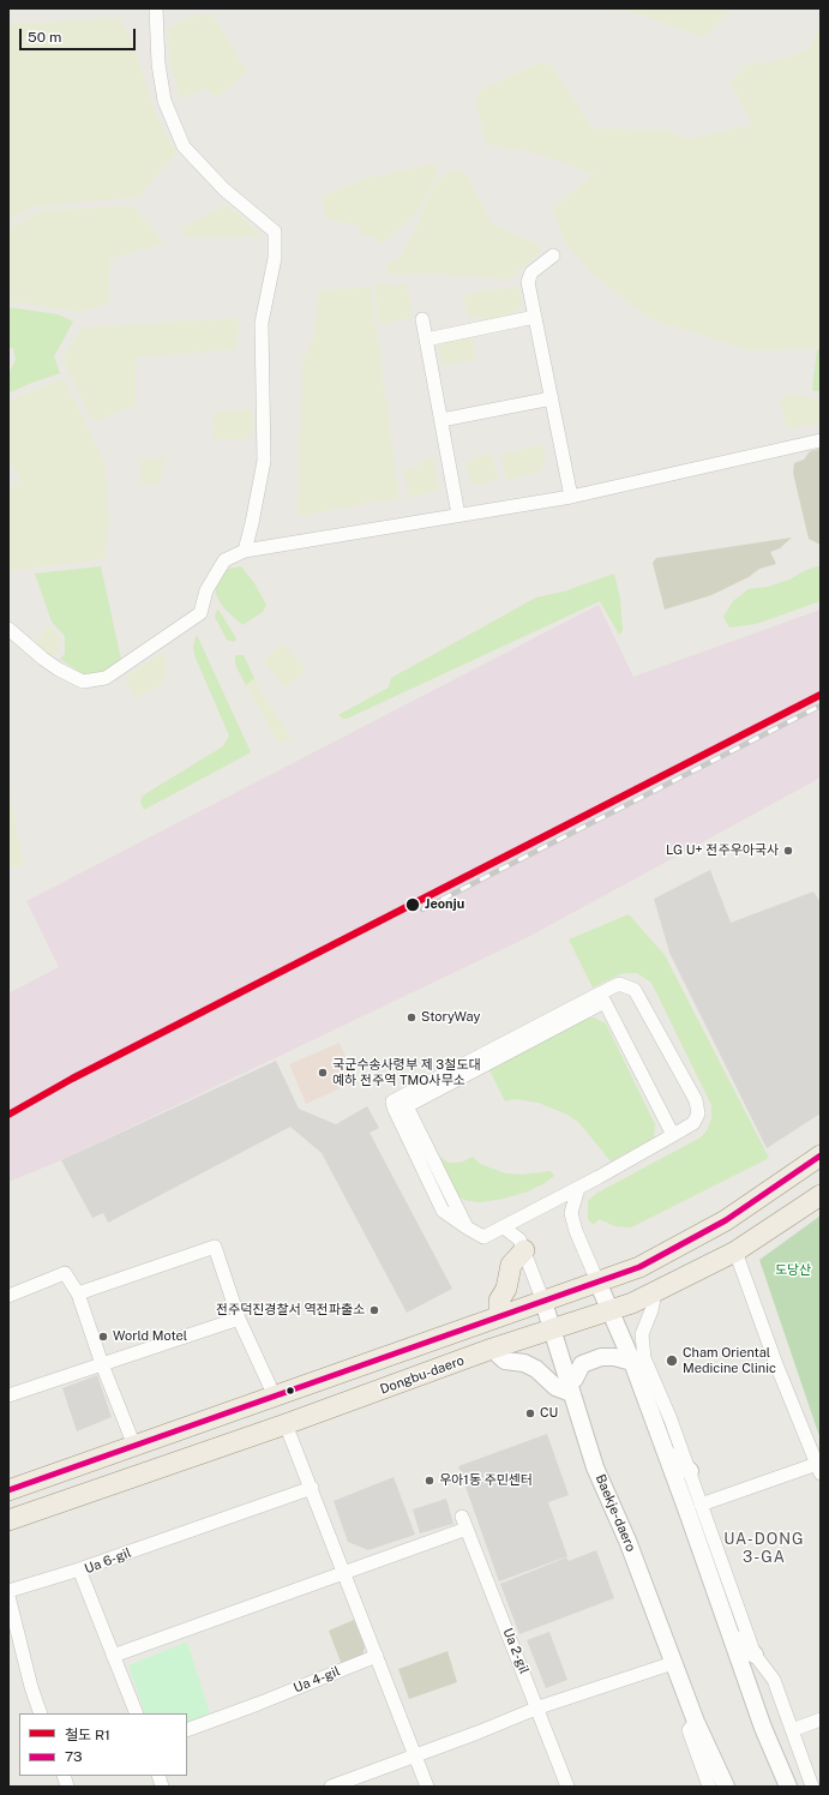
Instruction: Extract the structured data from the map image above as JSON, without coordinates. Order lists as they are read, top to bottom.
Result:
{
  "streets": {
    "main road": ["Dongbu-daero"],
    "street": [
      "Baekje-daero",
      "Ua 6-gil",
      "Ua 2-gil",
      "Ua 4-gil"
    ]
  },
  "crossings": [
    ["Dongbu-daero", "Baekje-daero"]
  ],
  "districts": ["UA-DONG 3-GA"],
  "parks": ["도당산"],
  "places": [
    "LG U+ 전주우아국사",
    "Jeonju",
    "StoryWay",
    "국군수송사령부 제 3철도대 예하 전주역 TMO사무소",
    "전주덕진경찰서 역전파출소",
    "World Motel",
    "Cham Oriental Medicine Clinic",
    "CU",
    "우아1동 주민센터"
  ],
  "lines": ["rail line R1", "transit line 73"],
  "legend": ["철도 R1", "73"],
  "scale_bar": "50 m"
}
